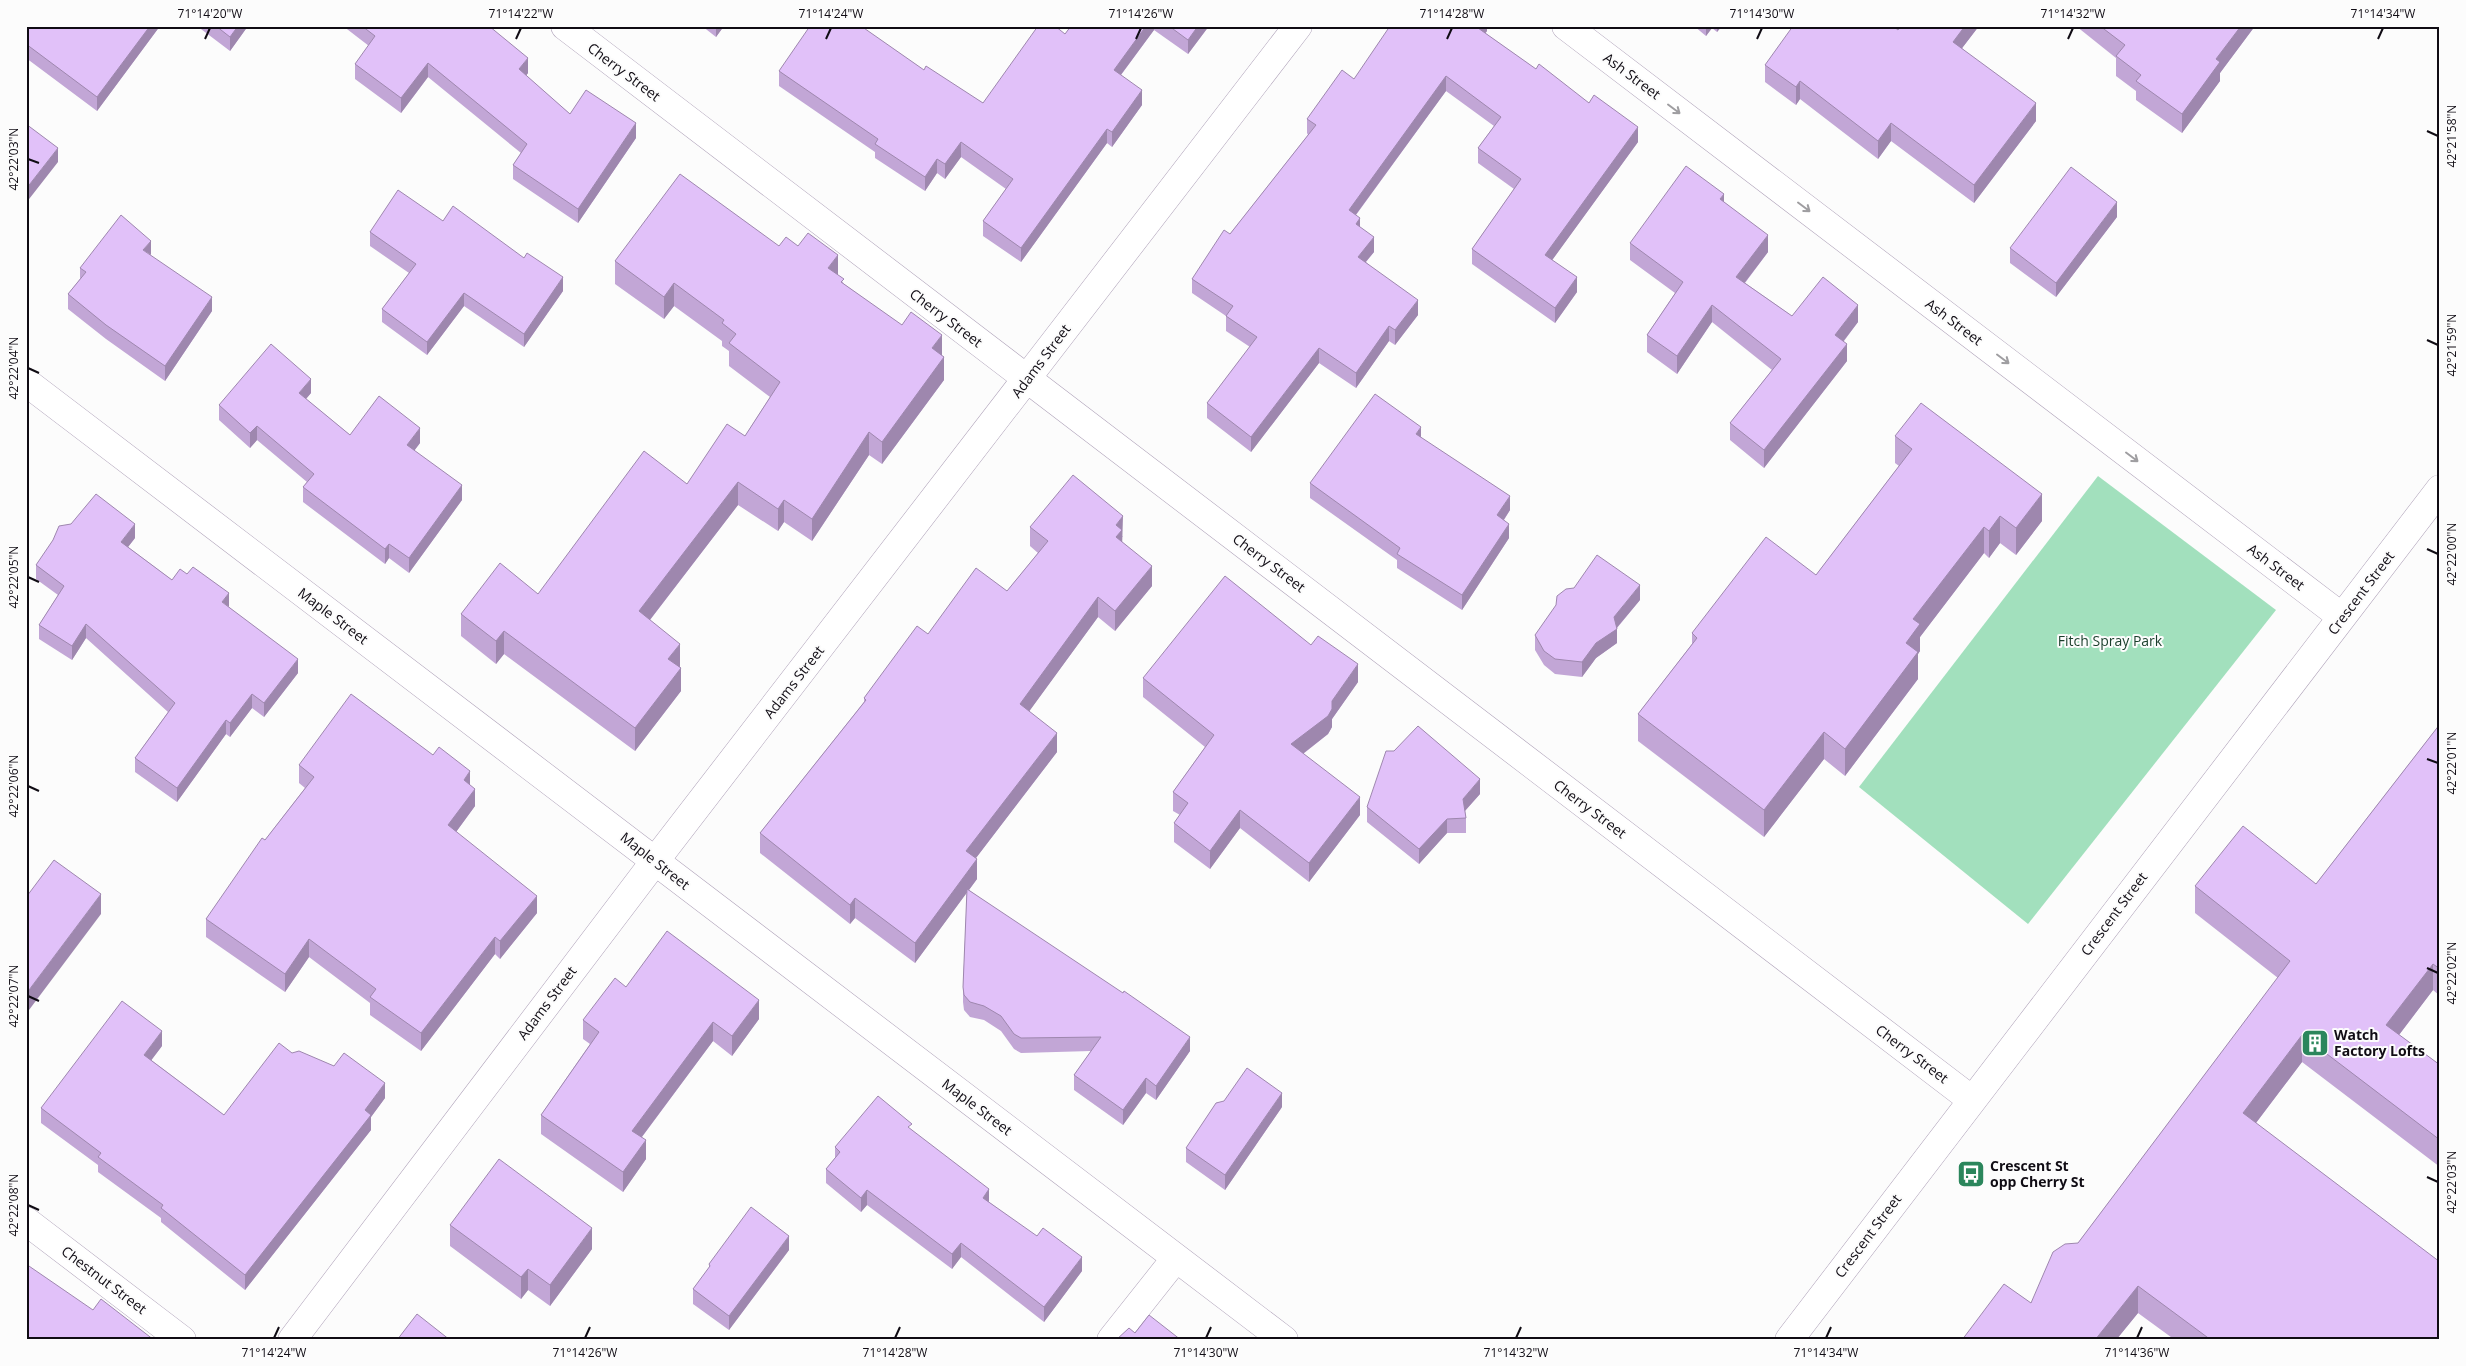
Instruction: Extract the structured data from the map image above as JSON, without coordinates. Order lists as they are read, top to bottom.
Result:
{
  "streets": {
    "street": [
      "Cherry Street",
      "Ash Street",
      "Adams Street",
      "Crescent Street",
      "Maple Street",
      "Chestnut Street"
    ]
  },
  "crossings": [
    ["Cherry Street", "Adams Street"],
    ["Cherry Street", "Crescent Street"],
    ["Ash Street", "Crescent Street"],
    ["Adams Street", "Maple Street"]
  ],
  "one_way": ["Ash Street"],
  "parks": ["Fitch Spray Park"],
  "places": {
    "building": ["Watch Factory Lofts"],
    "bus stop": ["Crescent St opp Cherry St"]
  },
  "coordinates": [
    "71°14'20\"W",
    "71°14'22\"W",
    "71°14'24\"W",
    "71°14'26\"W",
    "71°14'28\"W",
    "71°14'30\"W",
    "71°14'32\"W",
    "71°14'34\"W",
    "42°21'58\"N",
    "42°22'03\"N",
    "42°21'59\"N",
    "42°22'04\"N",
    "42°22'00\"N",
    "42°22'05\"N",
    "42°22'01\"N",
    "42°22'06\"N",
    "42°22'02\"N",
    "42°22'07\"N",
    "42°22'08\"N",
    "71°14'36\"W"
  ]
}
